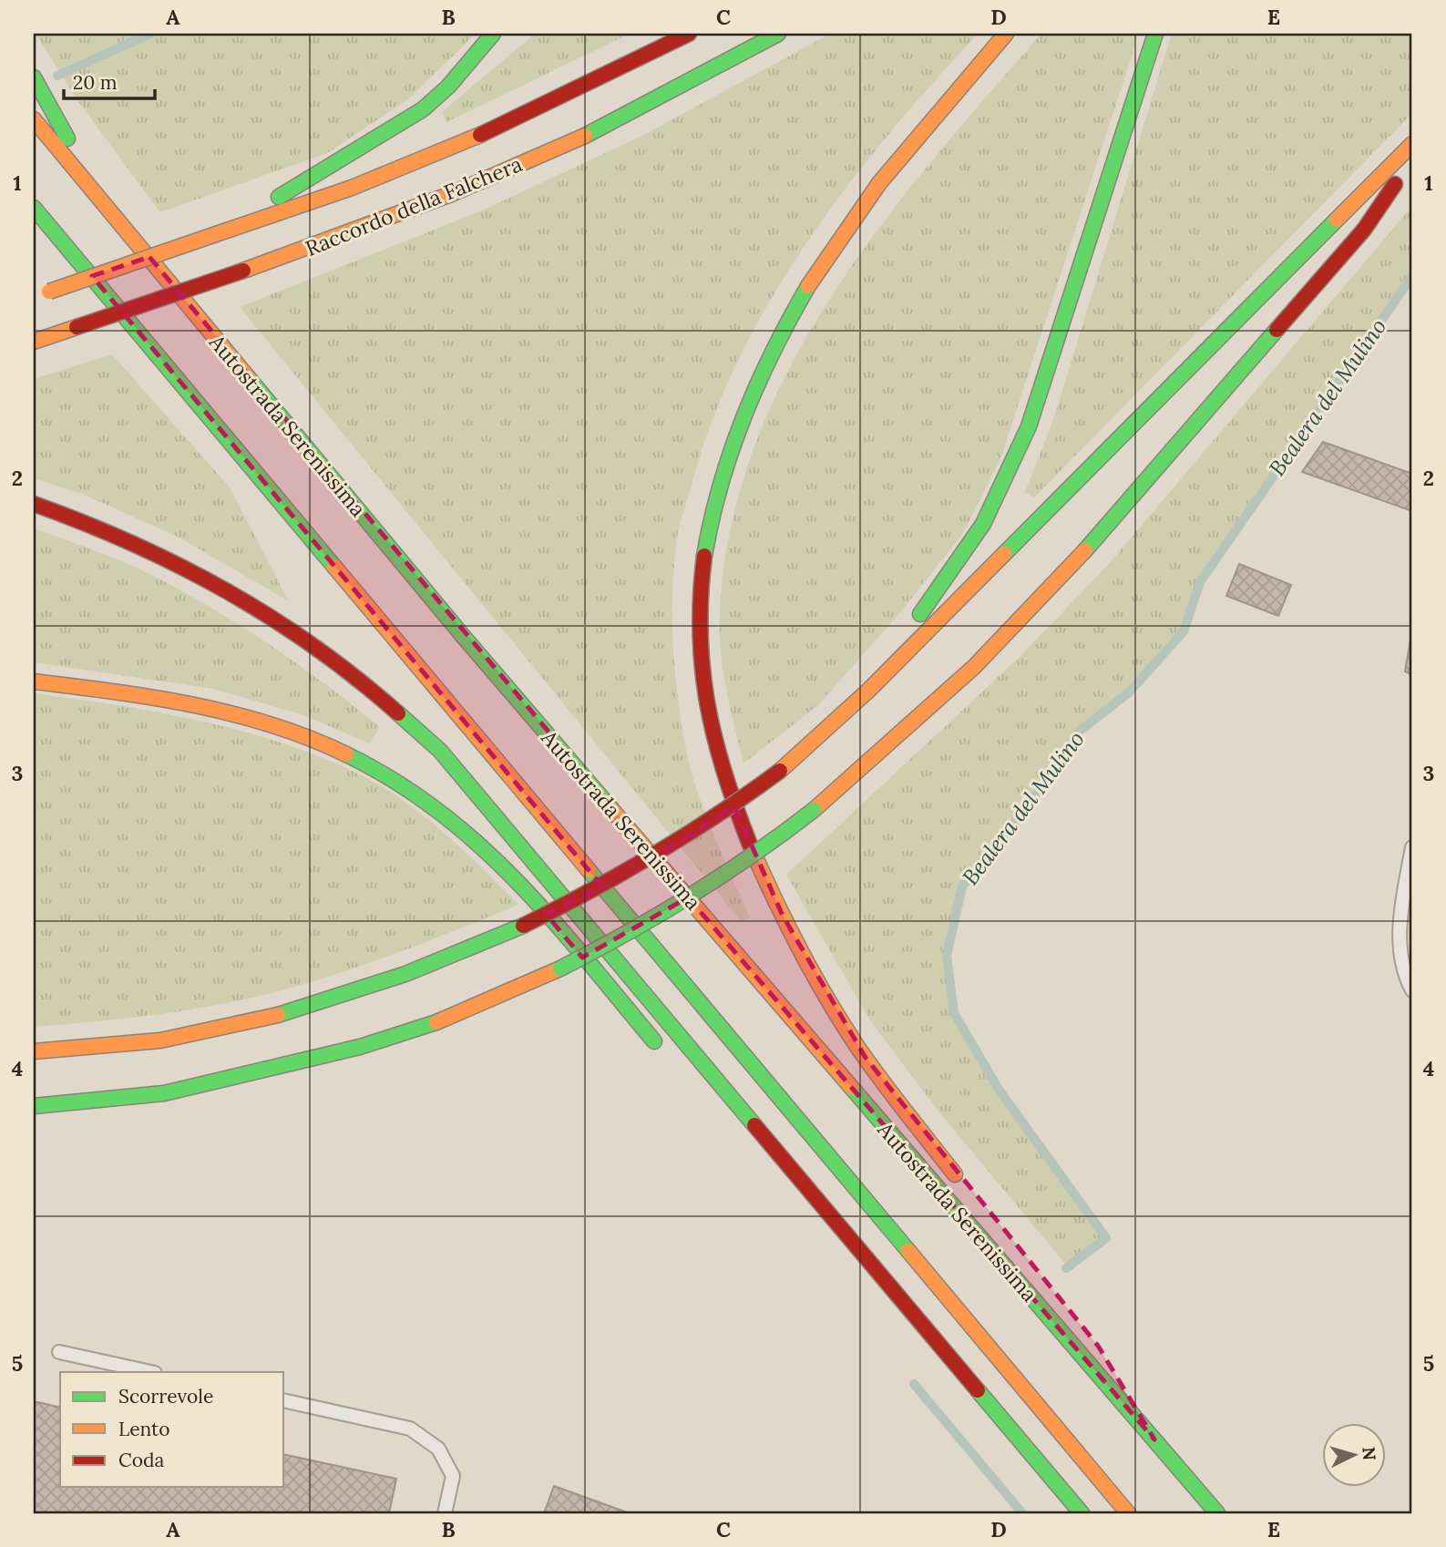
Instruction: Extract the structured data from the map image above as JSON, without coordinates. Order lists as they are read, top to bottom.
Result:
{
  "streets": {
    "highway": ["Raccordo della Falchera", "Autostrada Serenissima"]
  },
  "water": ["Bealera del Mulino"],
  "legend": ["Scorrevole", "Lento", "Coda"],
  "scale_bar": "20 m",
  "north": "right",
  "grid": {
    "columns": [
      "A",
      "B",
      "C",
      "D",
      "E"
    ],
    "rows": [
      "1",
      "2",
      "3",
      "4",
      "5"
    ]
  }
}
